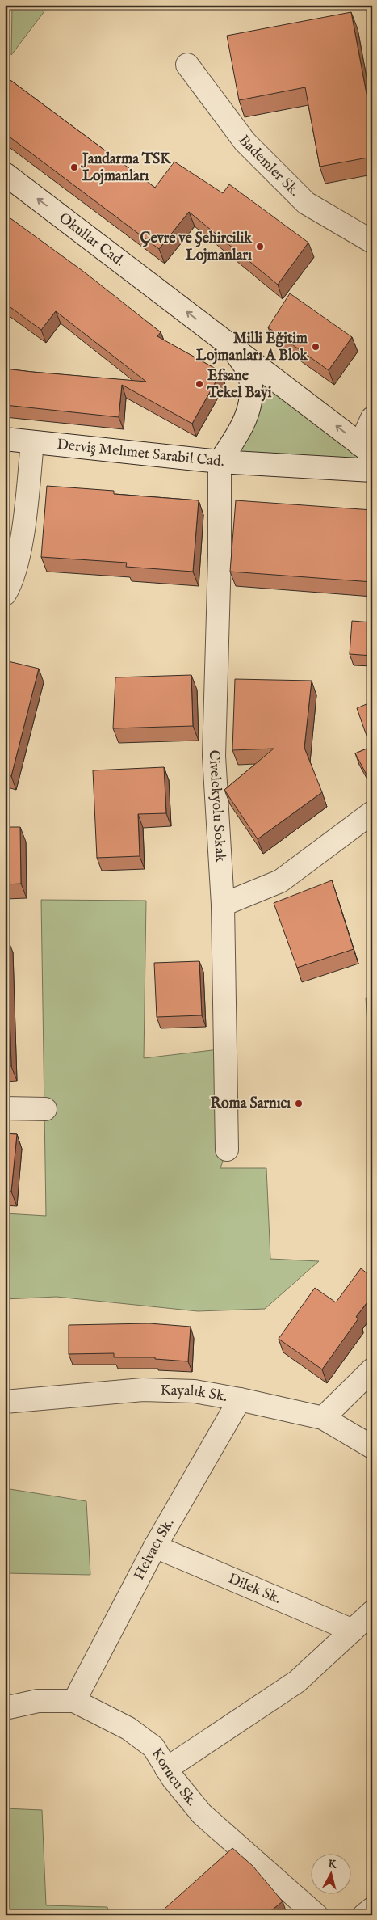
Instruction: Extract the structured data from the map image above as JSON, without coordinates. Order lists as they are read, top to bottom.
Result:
{
  "streets": {
    "street": [
      "Bademler Sk.",
      "Okullar Cad.",
      "Derviş Mehmet Sarabil Cad.",
      "Civelekyolu Sokak",
      "Kayalık Sk.",
      "Helvacı Sk.",
      "Dilek Sk.",
      "Korucu Sk."
    ]
  },
  "crossings": [
    ["Okullar Cad.", "Derviş Mehmet Sarabil Cad."],
    ["Derviş Mehmet Sarabil Cad.", "Civelekyolu Sokak"],
    ["Kayalık Sk.", "Helvacı Sk."],
    ["Helvacı Sk.", "Dilek Sk."],
    ["Helvacı Sk.", "Korucu Sk."]
  ],
  "one_way": ["Okullar Cad."],
  "places": [
    "Jandarma TSK Lojmanları",
    "Çevre ve Şehircilik Lojmanları",
    "Milli Eğitim Lojmanları A Blok",
    "Efsane Tekel Bayi",
    "Roma Sarnıcı"
  ],
  "north": "top"
}
